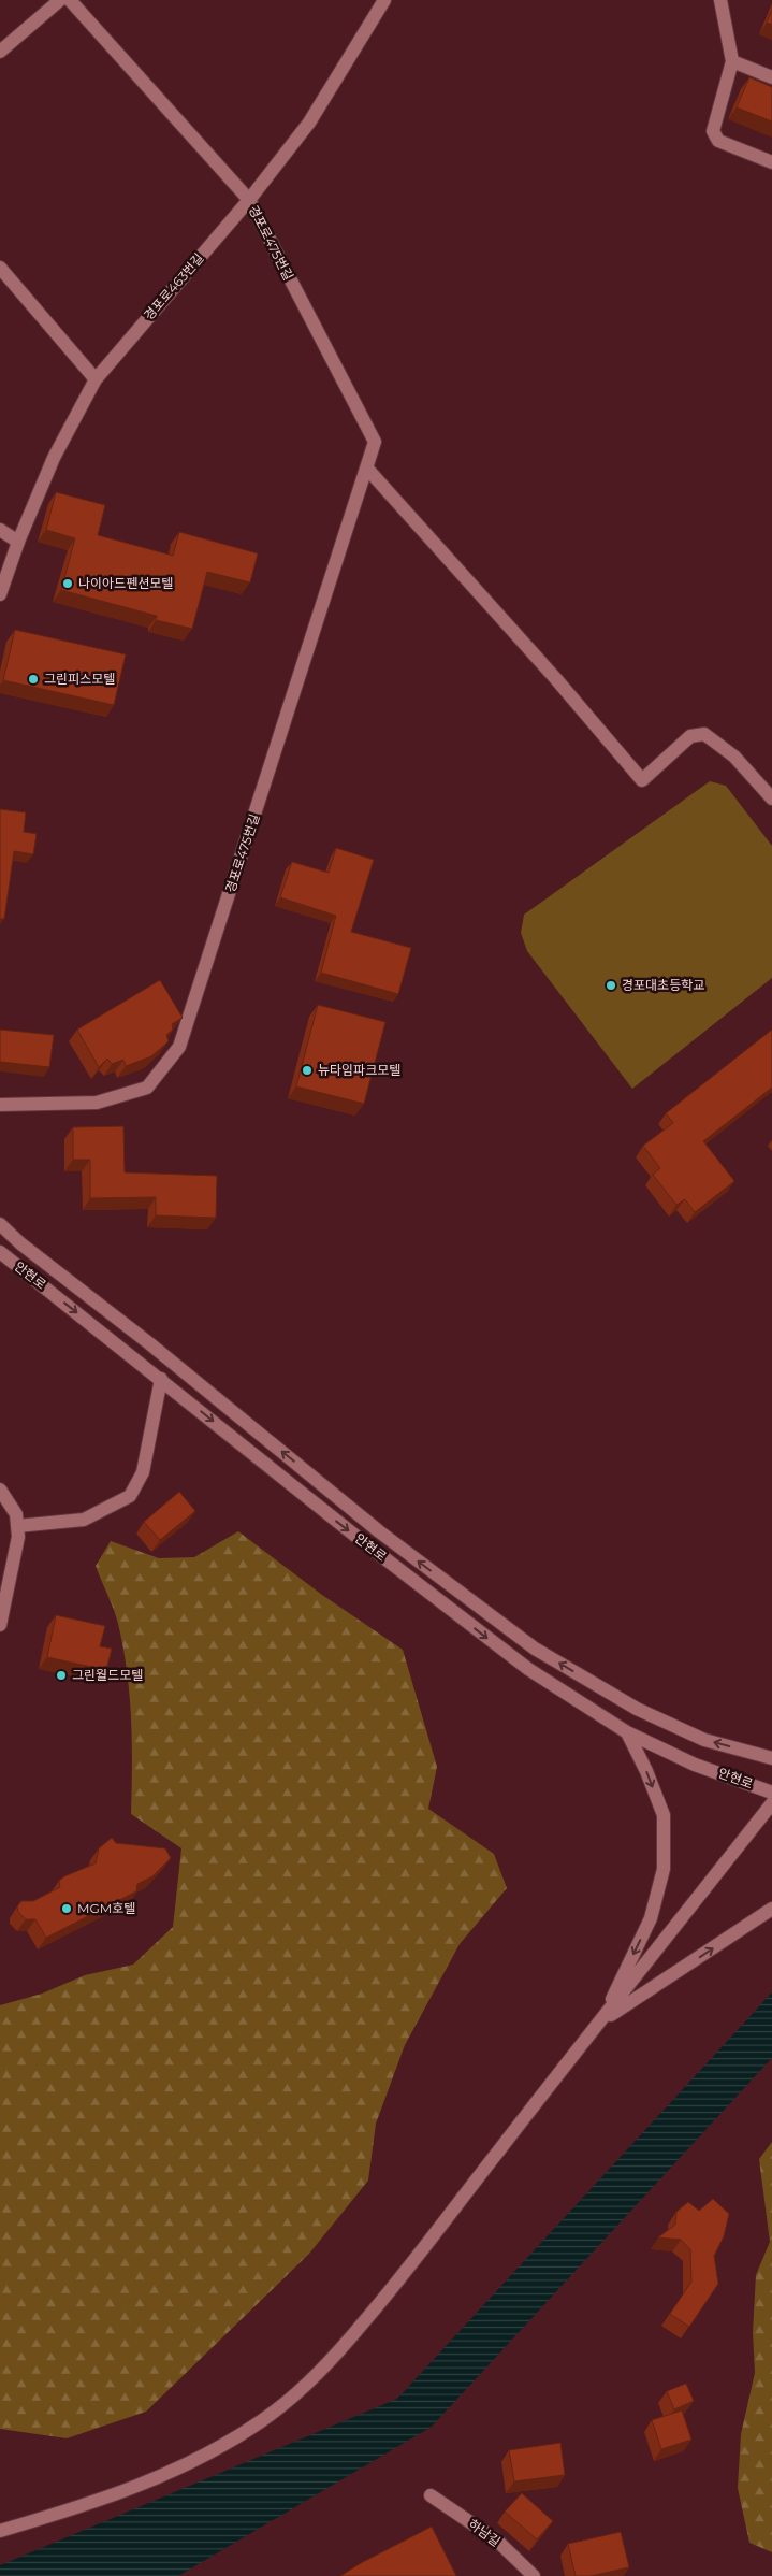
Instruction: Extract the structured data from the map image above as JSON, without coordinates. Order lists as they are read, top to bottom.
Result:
{
  "streets": {
    "street": [
      "경포로475번길",
      "경포로463번길",
      "안현로",
      "하남길"
    ]
  },
  "crossings": [
    ["경포로475번길", "경포로463번길"]
  ],
  "places": [
    "나이아드펜션모텔",
    "그린피스모텔",
    "경포대초등학교",
    "뉴타임파크모텔",
    "그린월드모텔",
    "MGM호텔"
  ]
}
